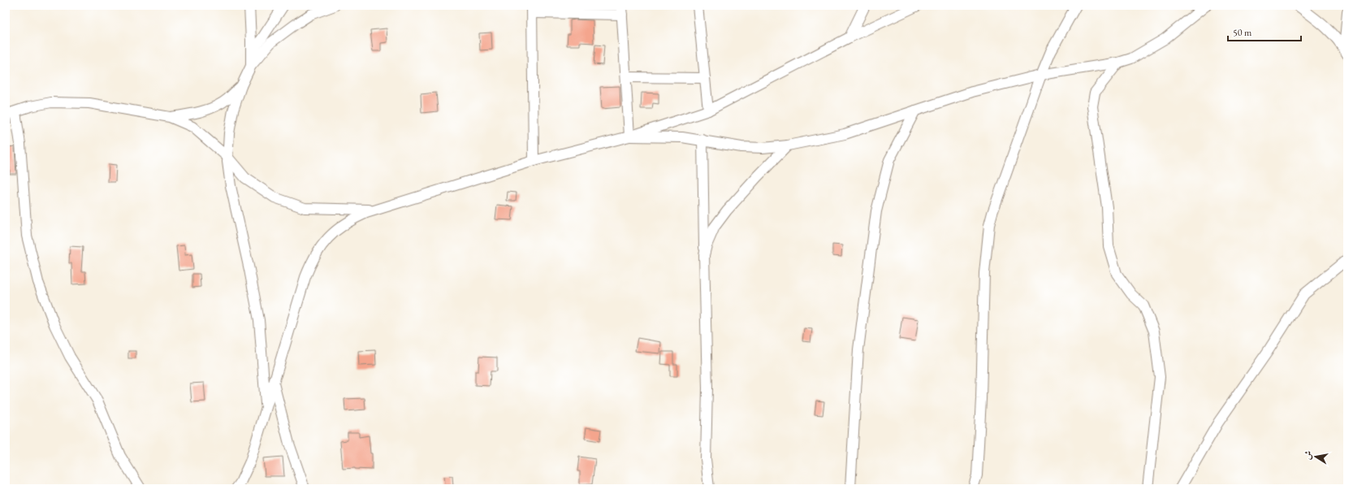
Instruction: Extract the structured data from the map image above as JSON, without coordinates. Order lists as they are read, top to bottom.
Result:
{
  "scale_bar": "50 m",
  "north": "left"
}
